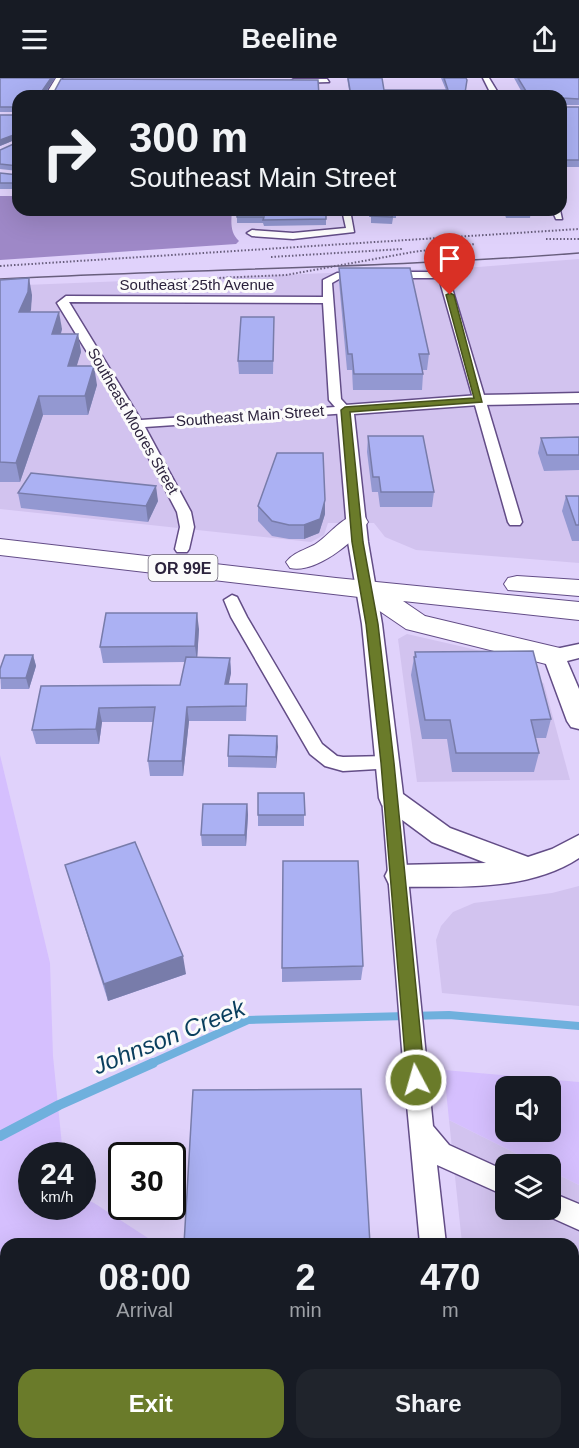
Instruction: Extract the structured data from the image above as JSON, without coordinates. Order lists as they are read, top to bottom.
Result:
{
  "streets": {
    "highway": ["OR 99E"],
    "street": ["Southeast 25th Avenue", "Southeast Main Street", "Southeast Moores Street"]
  },
  "crossings": [
    ["Southeast 25th Avenue", "Southeast Moores Street"],
    ["Southeast Main Street", "Southeast Moores Street"],
    ["Southeast Moores Street", "OR 99E"]
  ],
  "water": ["Johnson Creek"],
  "page": {
    "header": "Beeline",
    "turn": ["300 m", "Southeast Main Street"],
    "speed": "24 km/h",
    "limit": "30",
    "eta": [
      "08:00",
      "Arrival",
      "2",
      "min",
      "470",
      "m"
    ],
    "buttons": ["Exit", "Share"]
  }
}
